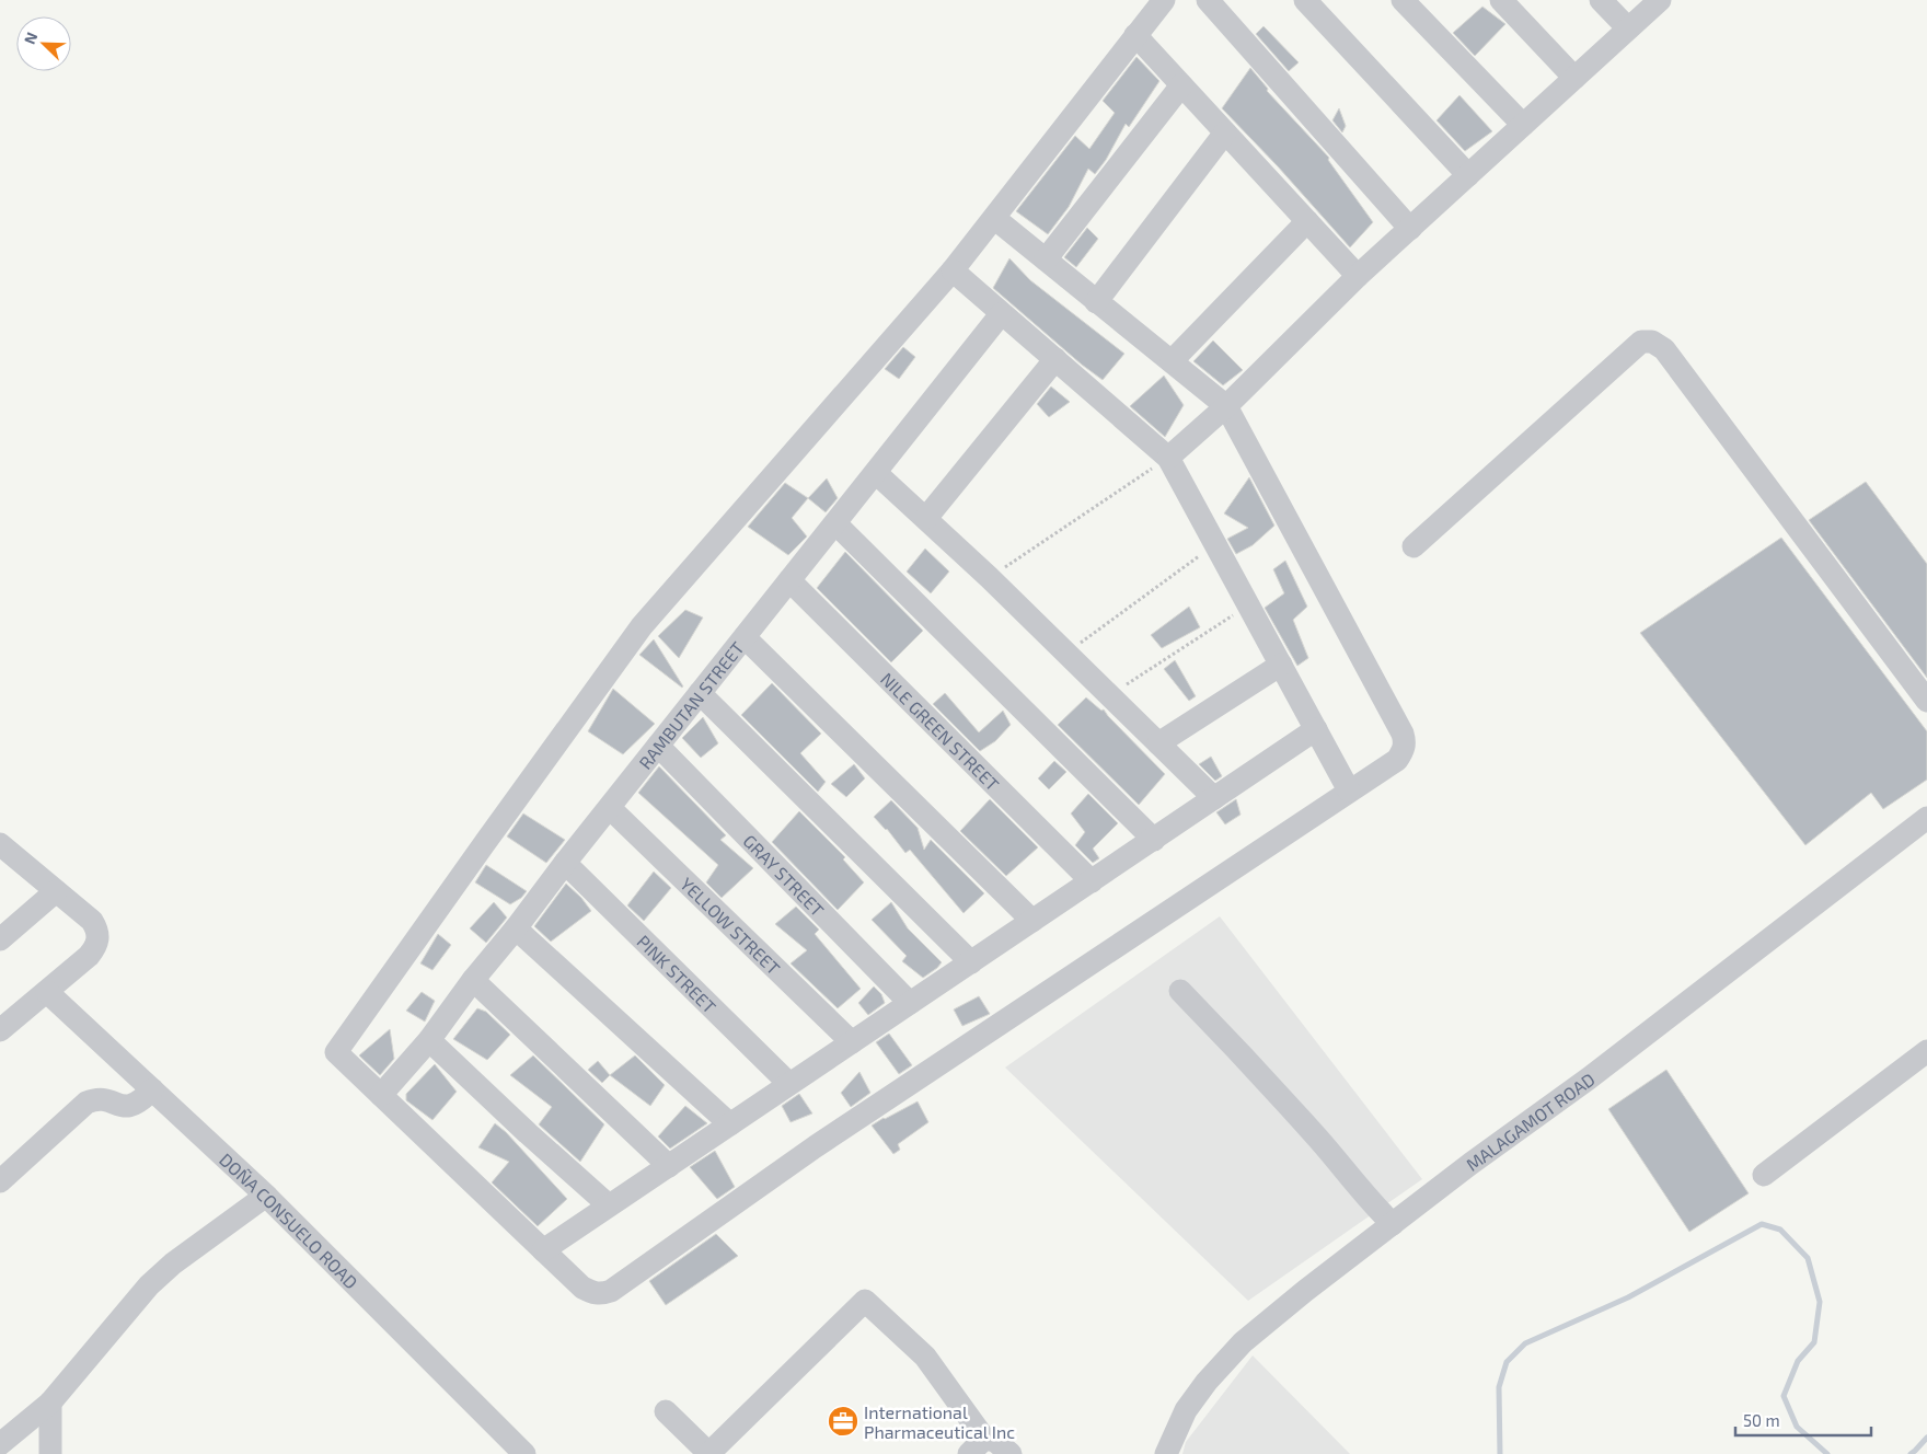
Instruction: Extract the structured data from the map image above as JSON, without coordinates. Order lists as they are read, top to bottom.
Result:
{
  "streets": {
    "street": [
      "RAMBUTAN STREET",
      "NILE GREEN STREET",
      "GRAY STREET",
      "YELLOW STREET",
      "PINK STREET",
      "MALAGAMOT ROAD",
      "DOÑA CONSUELO ROAD"
    ]
  },
  "crossings": [
    ["RAMBUTAN STREET", "NILE GREEN STREET"],
    ["RAMBUTAN STREET", "GRAY STREET"],
    ["RAMBUTAN STREET", "YELLOW STREET"],
    ["RAMBUTAN STREET", "PINK STREET"]
  ],
  "places": {
    "office": ["International Pharmaceutical Inc"]
  },
  "scale_bar": "50 m",
  "north": "top left"
}
